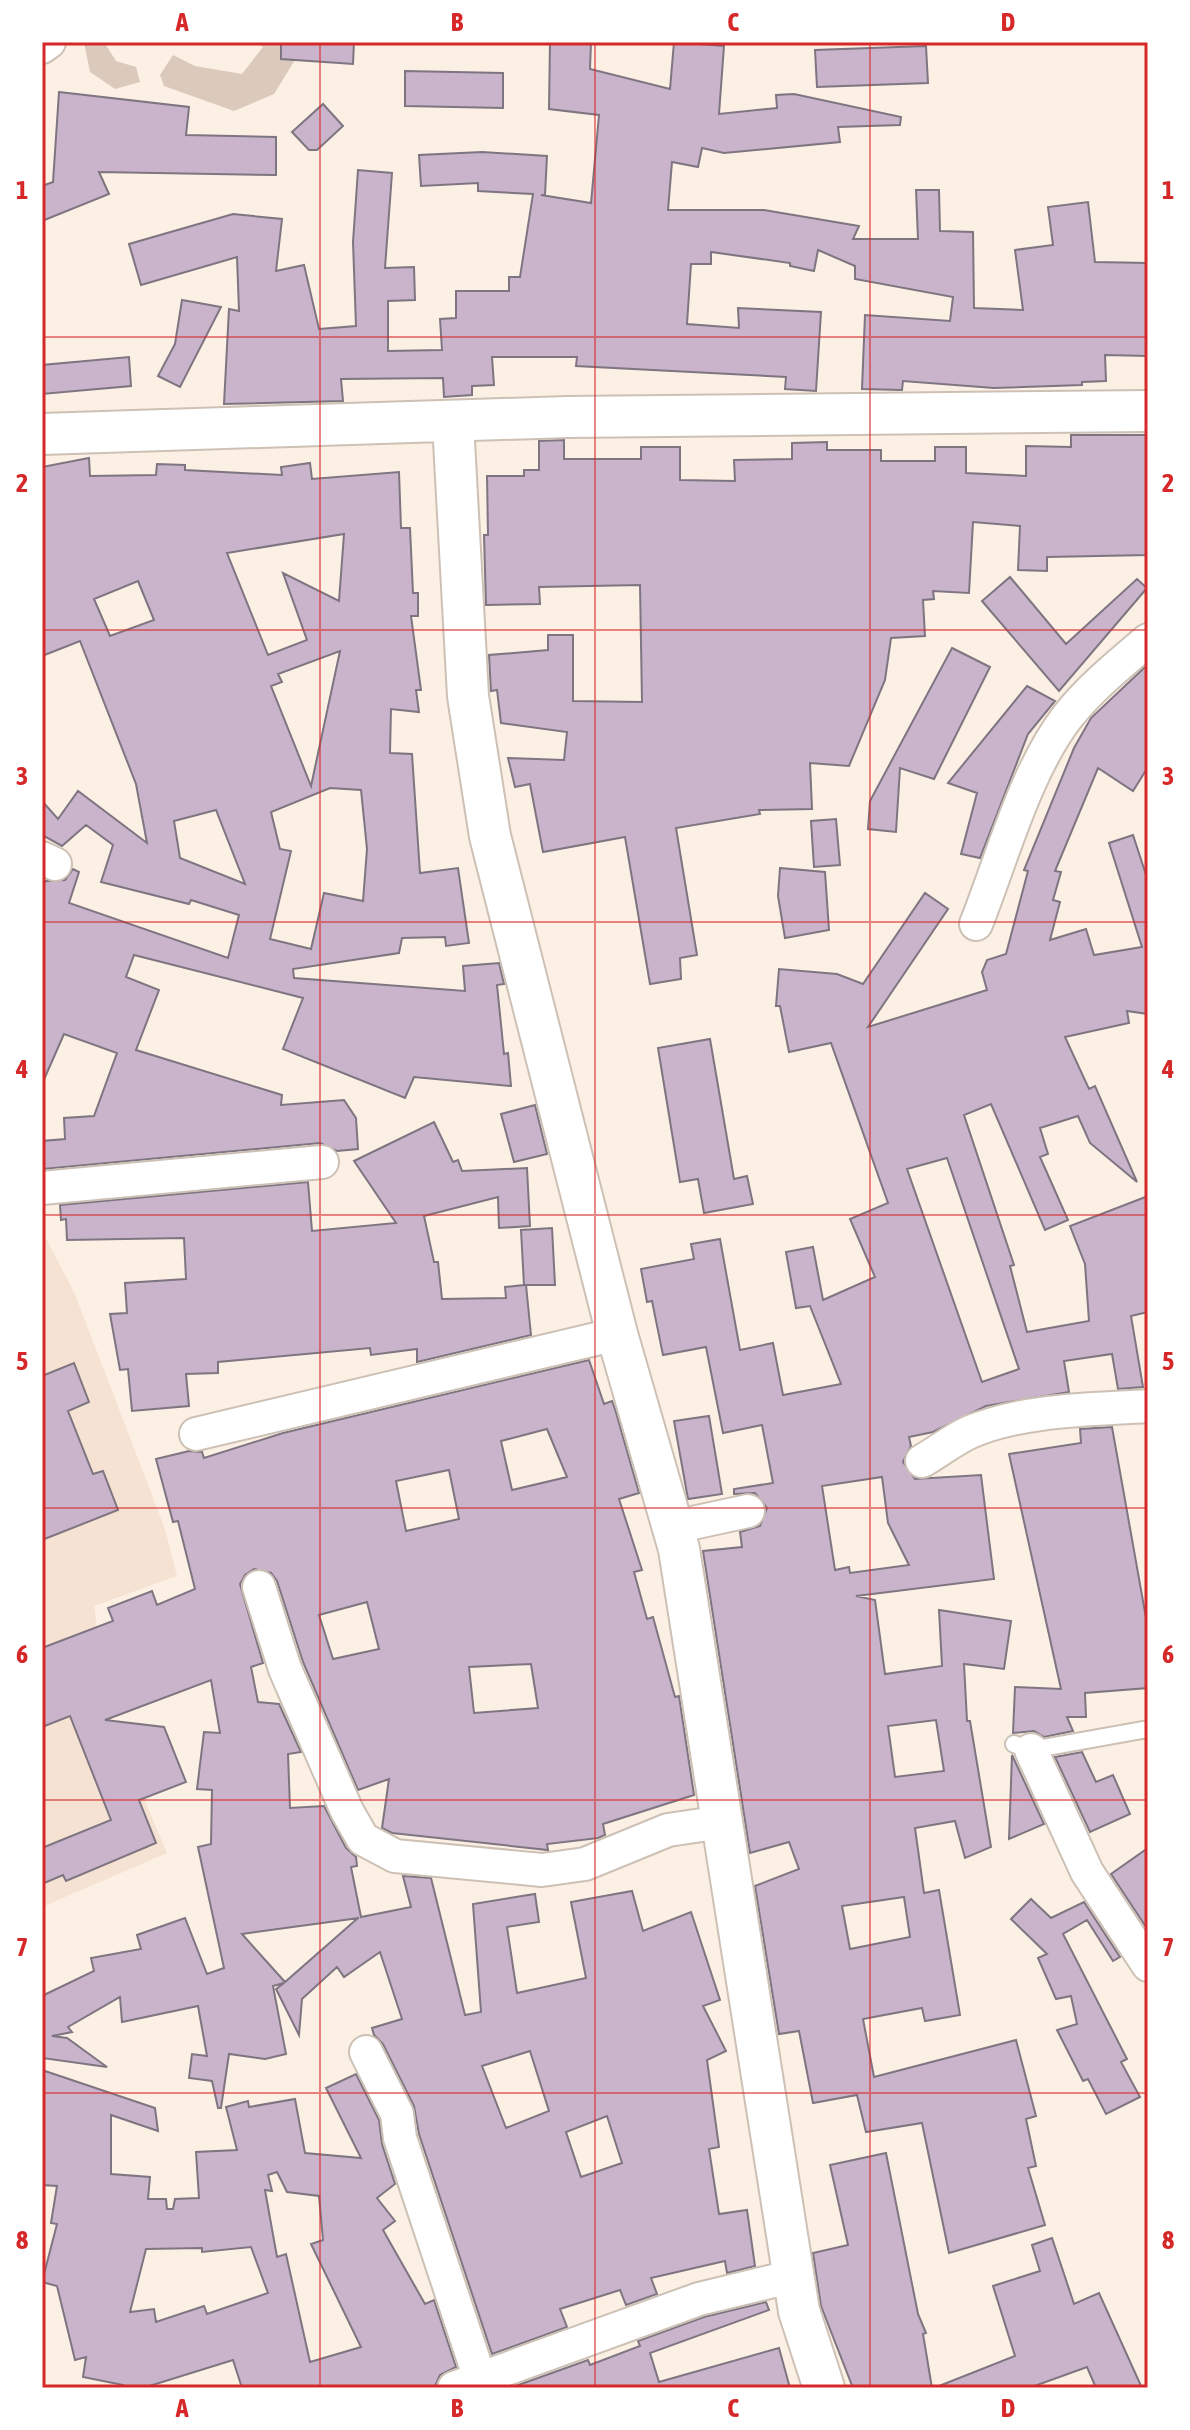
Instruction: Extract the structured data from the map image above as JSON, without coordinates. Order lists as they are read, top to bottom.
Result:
{
  "grid": {
    "columns": [
      "A",
      "B",
      "C",
      "D"
    ],
    "rows": [
      "1",
      "2",
      "3",
      "4",
      "5",
      "6",
      "7",
      "8"
    ]
  }
}
